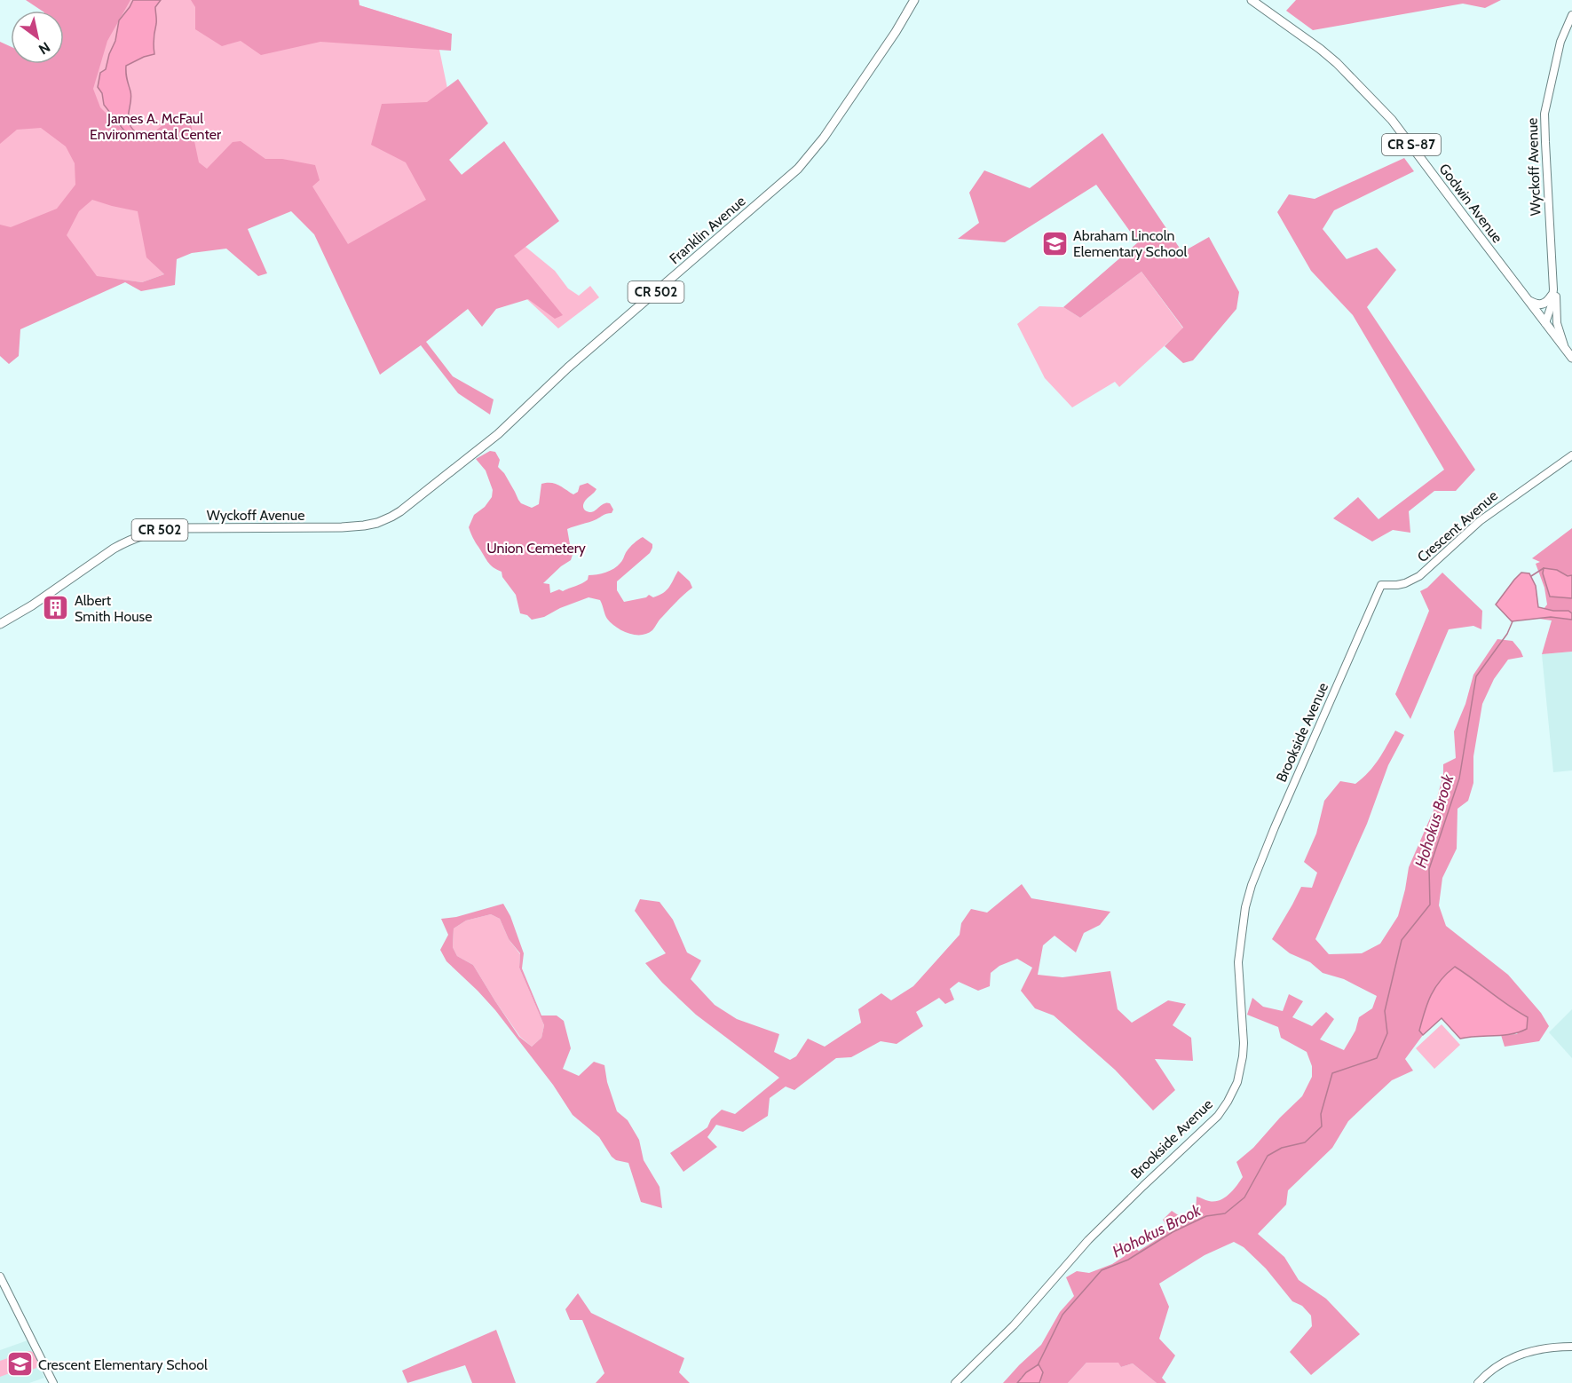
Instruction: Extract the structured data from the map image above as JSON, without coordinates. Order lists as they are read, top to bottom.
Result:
{
  "streets": {
    "main road": [
      "CR S-87",
      "Wyckoff Avenue",
      "Godwin Avenue",
      "Franklin Avenue",
      "CR 502"
    ],
    "street": ["Crescent Avenue", "Brookside Avenue"]
  },
  "crossings": [
    ["Wyckoff Avenue", "Godwin Avenue"],
    ["Wyckoff Avenue", "Franklin Avenue"],
    ["Crescent Avenue", "Brookside Avenue"]
  ],
  "water": ["Hohokus Brook"],
  "parks": ["James A. McFaul Environmental Center", "Union Cemetery"],
  "places": {
    "school or university": ["Abraham Lincoln Elementary School", "Crescent Elementary School"],
    "building": ["Albert Smith House"]
  },
  "north": "bottom right"
}
